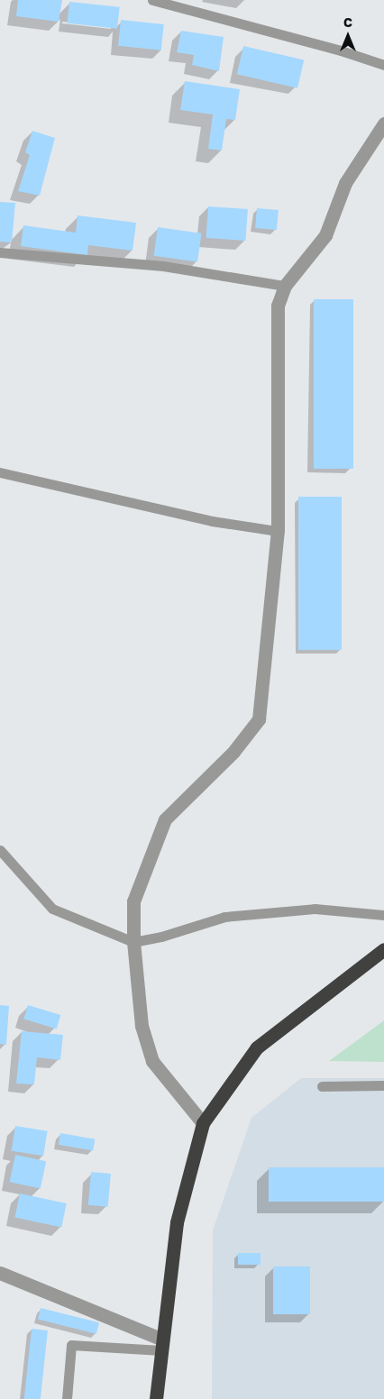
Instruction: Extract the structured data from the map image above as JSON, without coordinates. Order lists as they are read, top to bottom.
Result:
{
  "north": "top"
}
